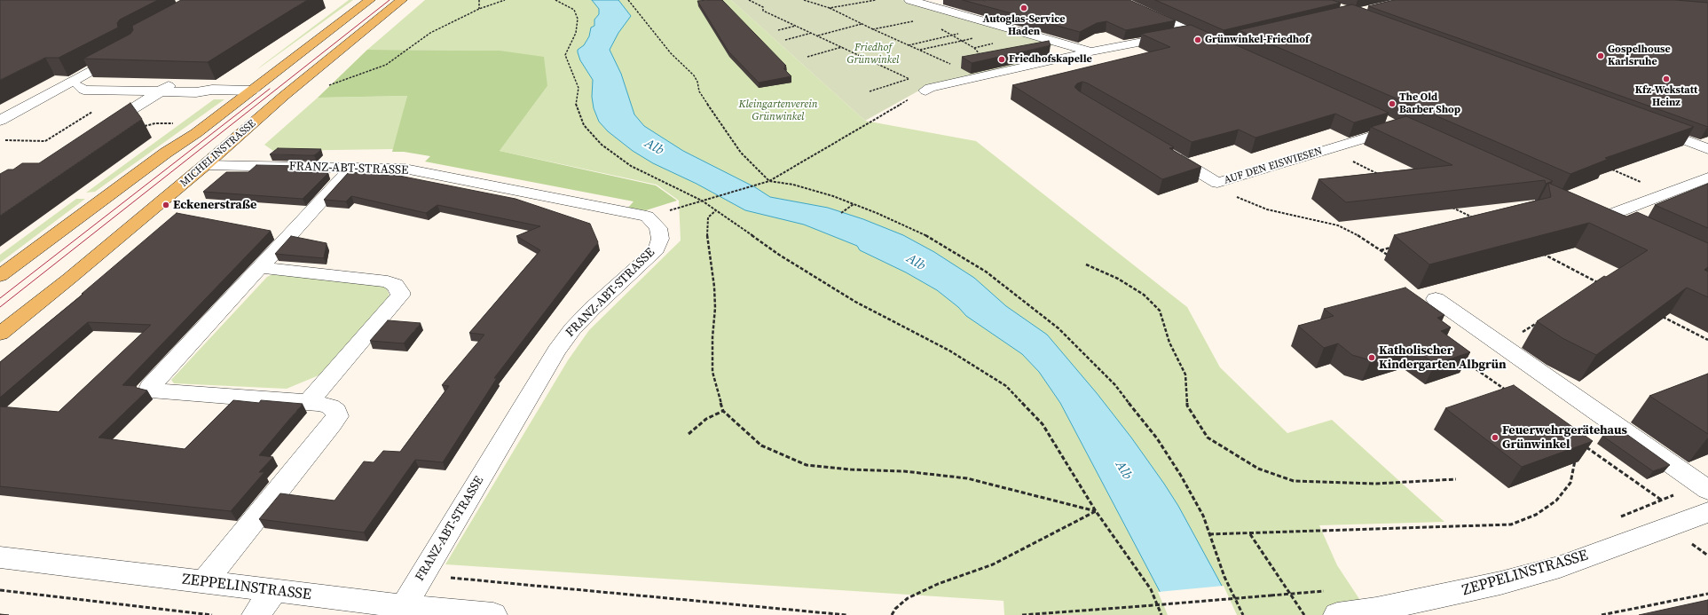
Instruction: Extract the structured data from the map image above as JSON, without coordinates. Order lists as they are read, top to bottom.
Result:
{
  "streets": {
    "main road": ["MICHELINSTRASSE"],
    "street": ["AUF DEN EISWIESEN", "FRANZ-ABT-STRASSE", "ZEPPELINSTRASSE"]
  },
  "crossings": [
    ["MICHELINSTRASSE", "FRANZ-ABT-STRASSE"],
    ["FRANZ-ABT-STRASSE", "ZEPPELINSTRASSE"]
  ],
  "water": ["Alb"],
  "parks": ["Friedhof Grünwinkel", "Kleingartenverein Grünwinkel"],
  "places": [
    "Autoglas-Service Haden",
    "Grünwinkel-Friedhof",
    "Gospelhouse Karlsruhe",
    "Friedhofskapelle",
    "Kfz-Wekstatt Heinz",
    "The Old Barber Shop",
    "Eckenerstraße",
    "Katholischer Kindergarten Albgrün",
    "Feuerwehrgerätehaus Grünwinkel"
  ]
}
